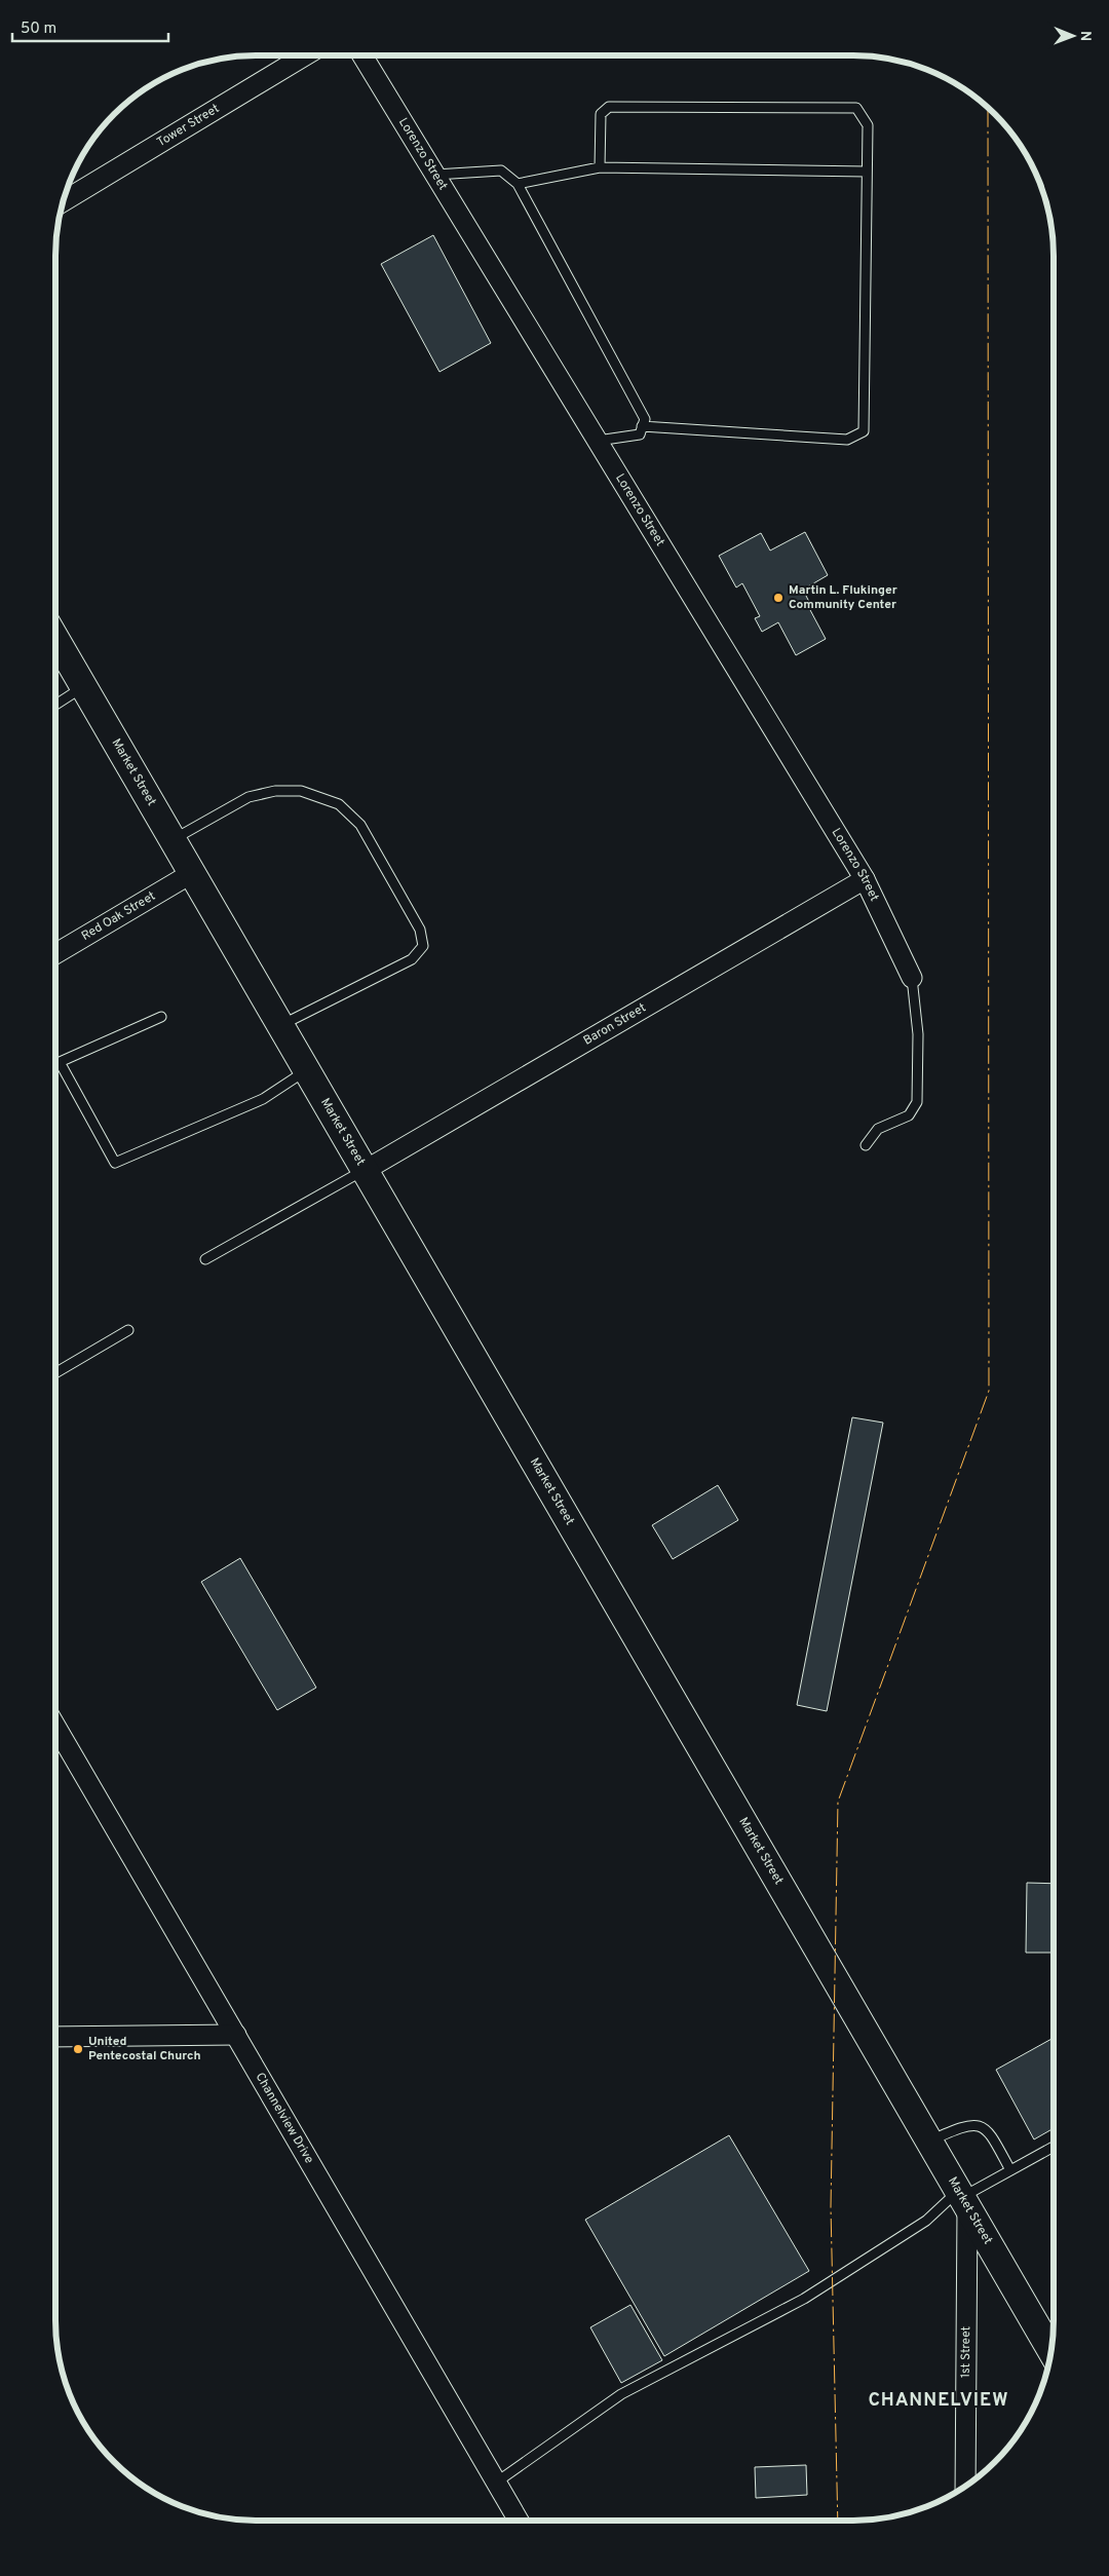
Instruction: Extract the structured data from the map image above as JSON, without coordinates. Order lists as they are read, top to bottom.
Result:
{
  "streets": {
    "street": [
      "Tower Street",
      "Lorenzo Street",
      "Market Street",
      "Red Oak Street",
      "Baron Street",
      "Channelview Drive",
      "1st Street"
    ]
  },
  "crossings": [
    ["Lorenzo Street", "Baron Street"],
    ["Market Street", "Red Oak Street"],
    ["Market Street", "Baron Street"],
    ["Market Street", "1st Street"]
  ],
  "districts": ["CHANNELVIEW"],
  "places": ["Martin L. Flukinger Community Center", "United Pentecostal Church"],
  "scale_bar": "50 m",
  "north": "right"
}
